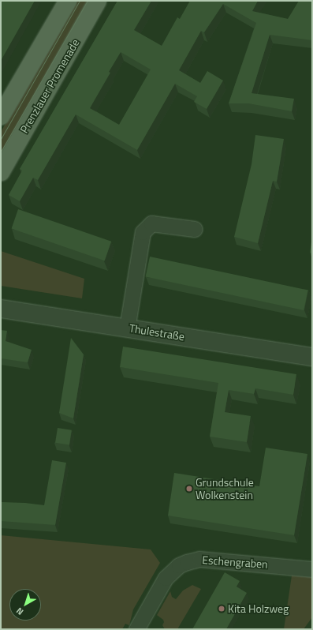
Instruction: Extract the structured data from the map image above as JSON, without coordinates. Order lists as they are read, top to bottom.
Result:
{
  "streets": {
    "main road": ["Prenzlauer Promenade"],
    "street": ["Thulestraße", "Eschengraben"]
  },
  "places": ["Grundschule Wolkenstein", "Kita Holzweg"],
  "north": "bottom left"
}
